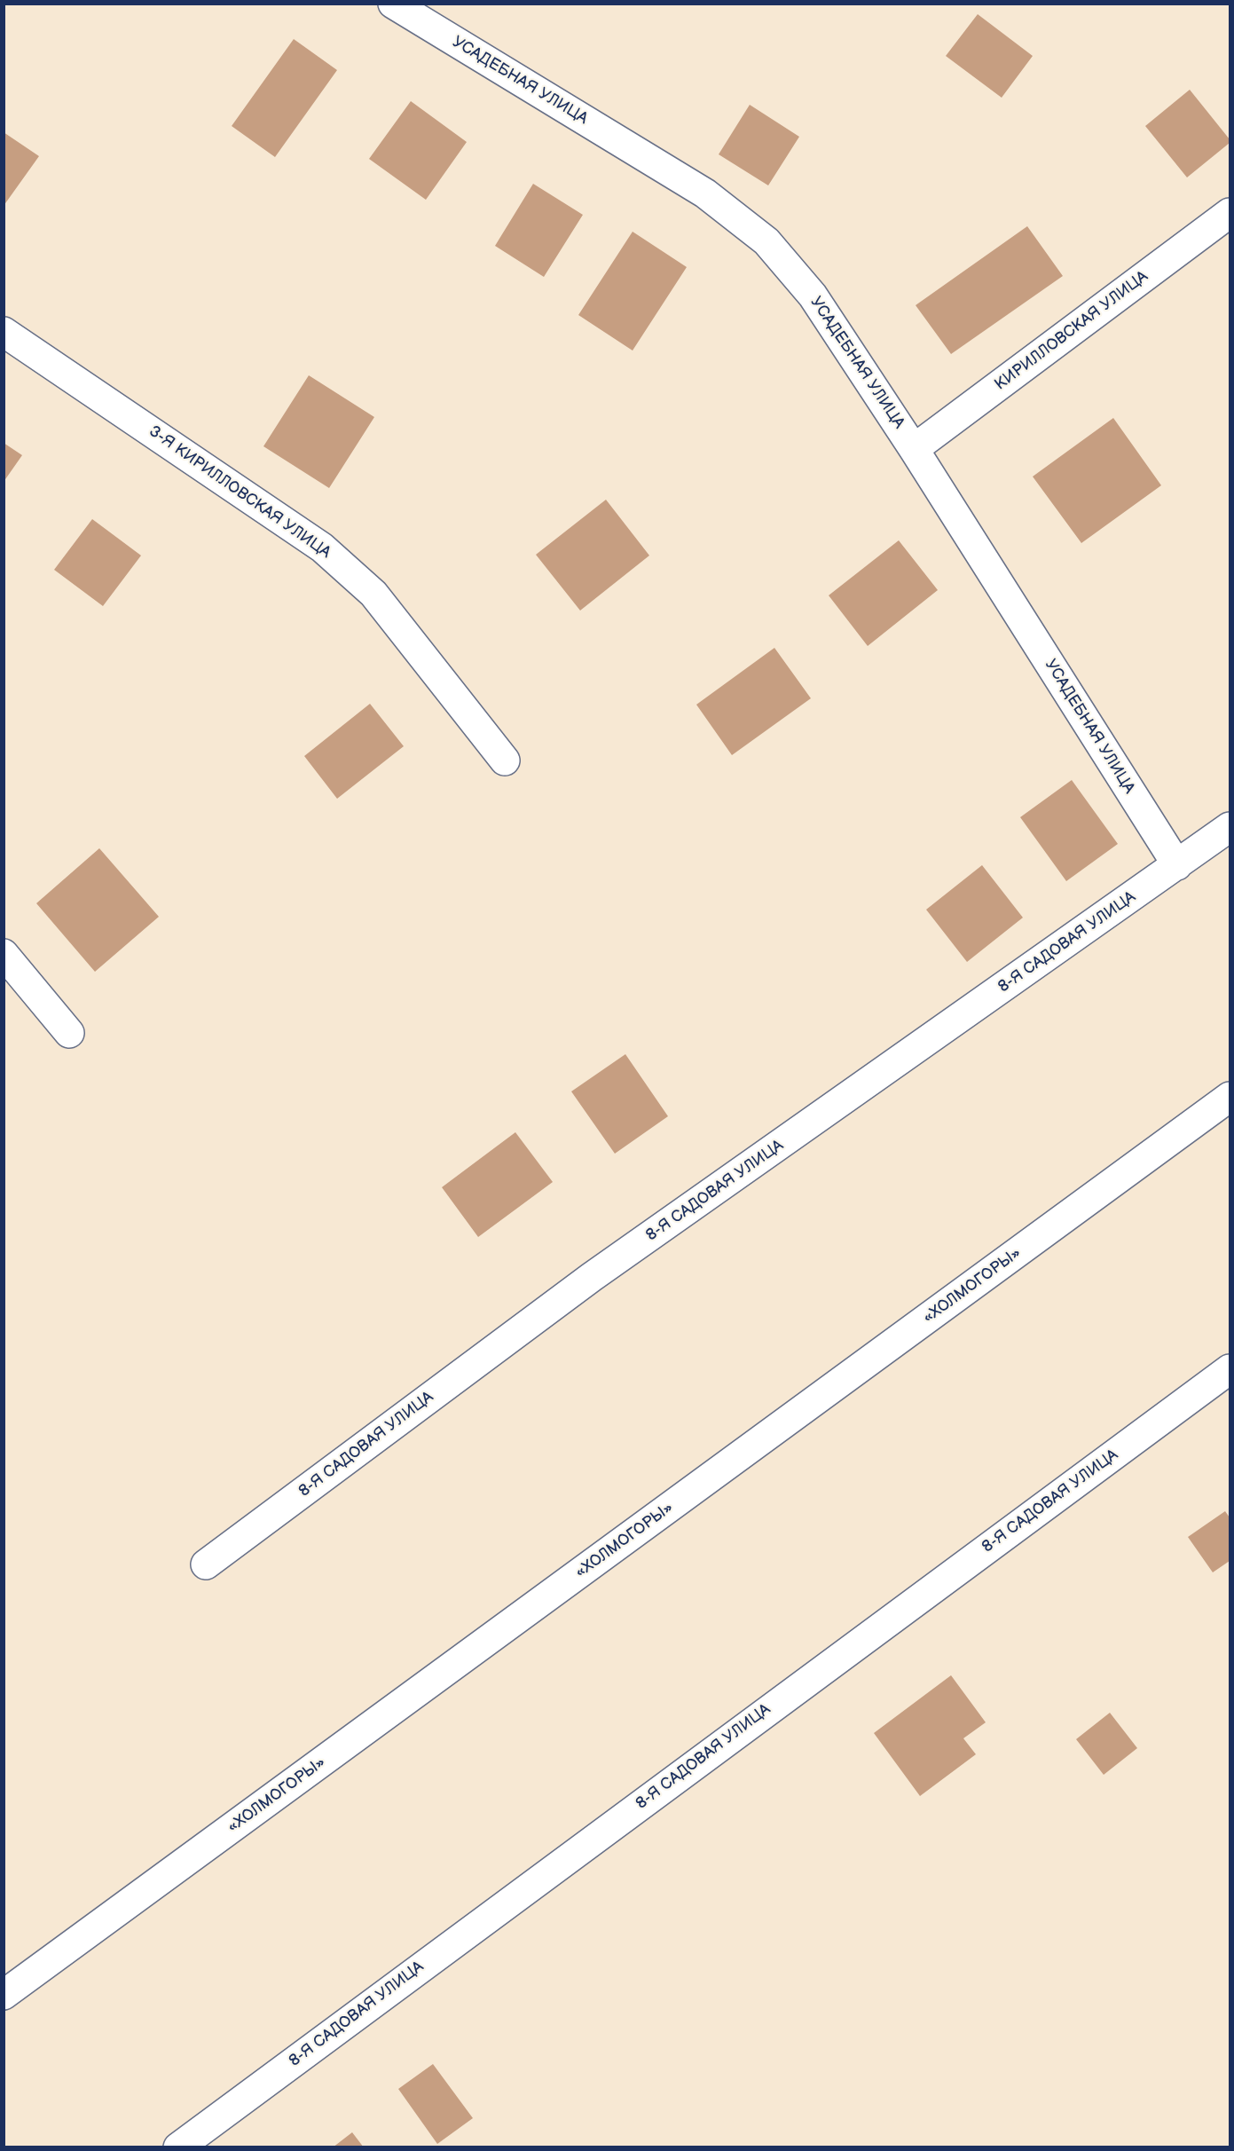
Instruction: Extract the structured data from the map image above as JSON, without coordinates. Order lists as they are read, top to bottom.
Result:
{
  "streets": {
    "main road": [
      "УСАДЕБНАЯ УЛИЦА",
      "КИРИЛЛОВСКАЯ УЛИЦА",
      "3-Я КИРИЛЛОВСКАЯ УЛИЦА",
      "8-Я САДОВАЯ УЛИЦА",
      "«ХОЛМОГОРЫ»"
    ]
  },
  "crossings": [
    ["УСАДЕБНАЯ УЛИЦА", "КИРИЛЛОВСКАЯ УЛИЦА"],
    ["УСАДЕБНАЯ УЛИЦА", "8-Я САДОВАЯ УЛИЦА"]
  ]
}
